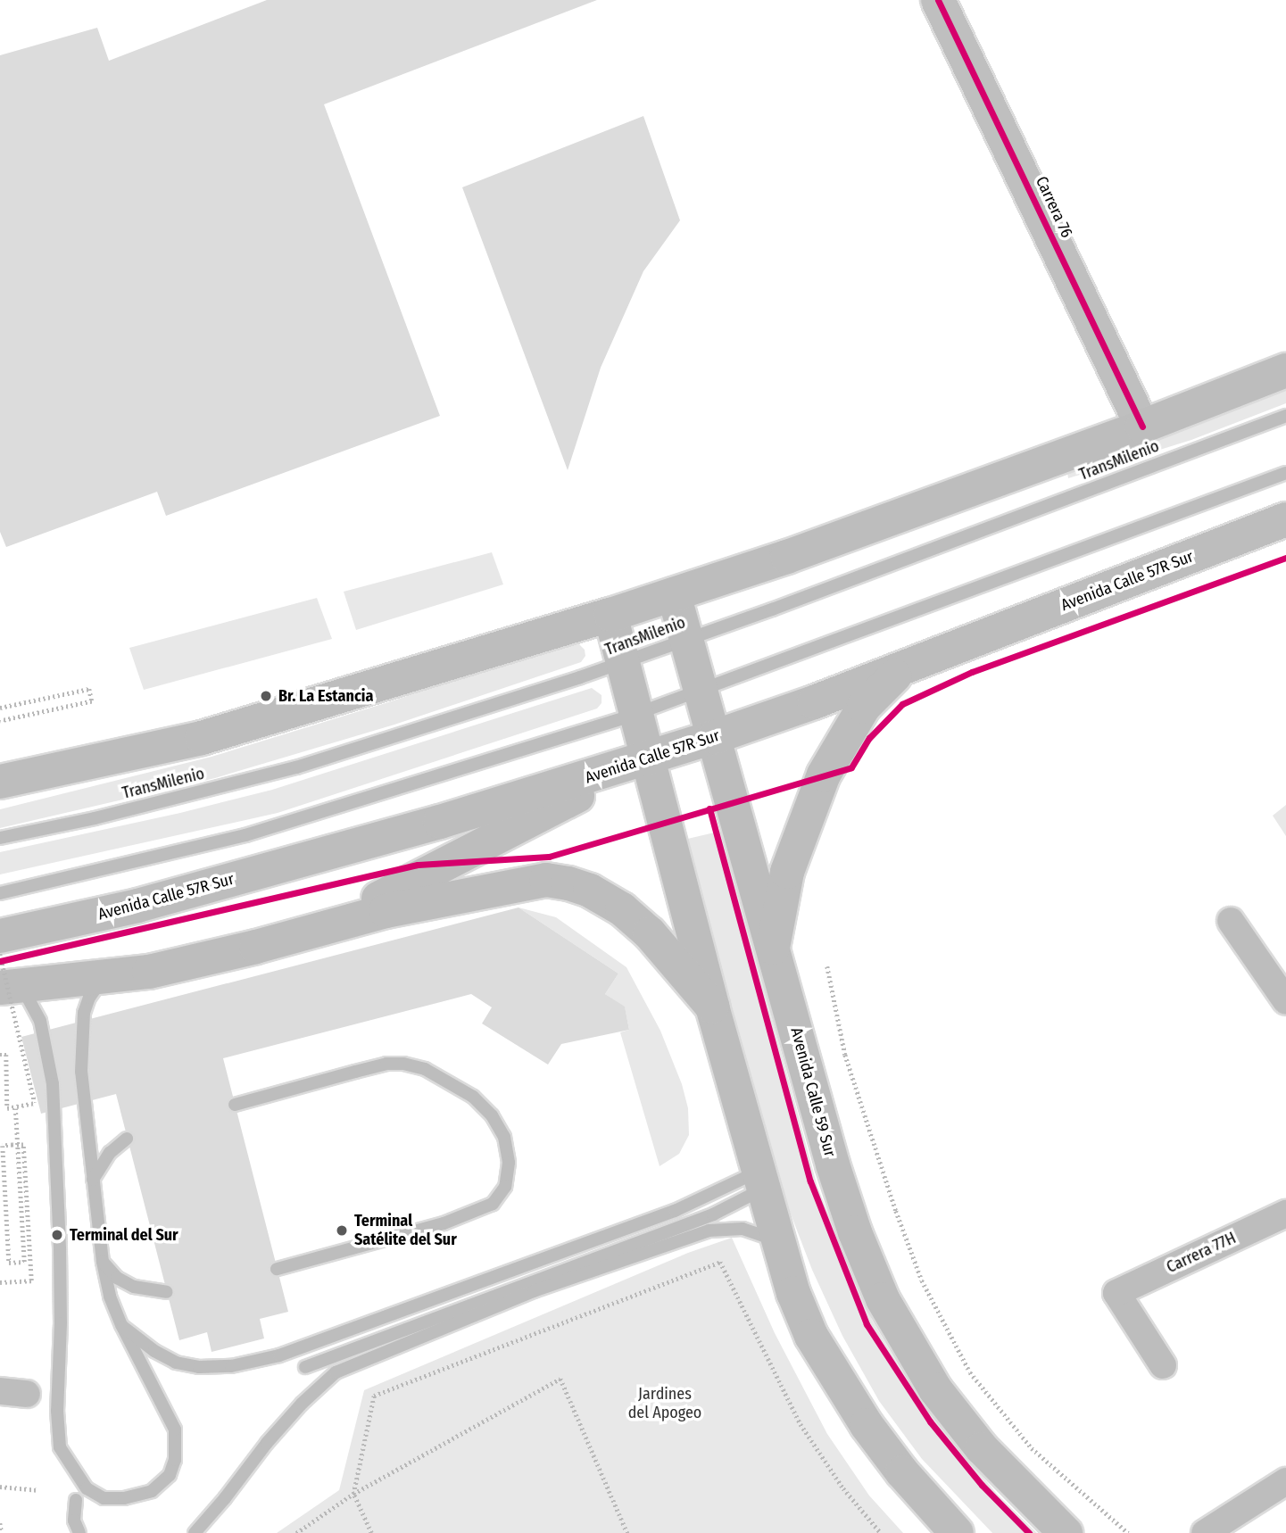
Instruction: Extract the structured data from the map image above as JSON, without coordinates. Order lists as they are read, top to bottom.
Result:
{
  "streets": {
    "main road": ["Avenida Calle 57R Sur", "Avenida Calle 59 Sur"],
    "street": ["Carrera 76", "Carrera 77H"],
    "lane": ["TransMilenio"]
  },
  "crossings": [
    ["TransMilenio", "Avenida Calle 59 Sur"],
    ["Avenida Calle 57R Sur", "Avenida Calle 59 Sur"]
  ],
  "parks": ["Jardines del Apogeo"],
  "places": ["Br. La Estancia", "Terminal Satélite del Sur", "Terminal del Sur"]
}
